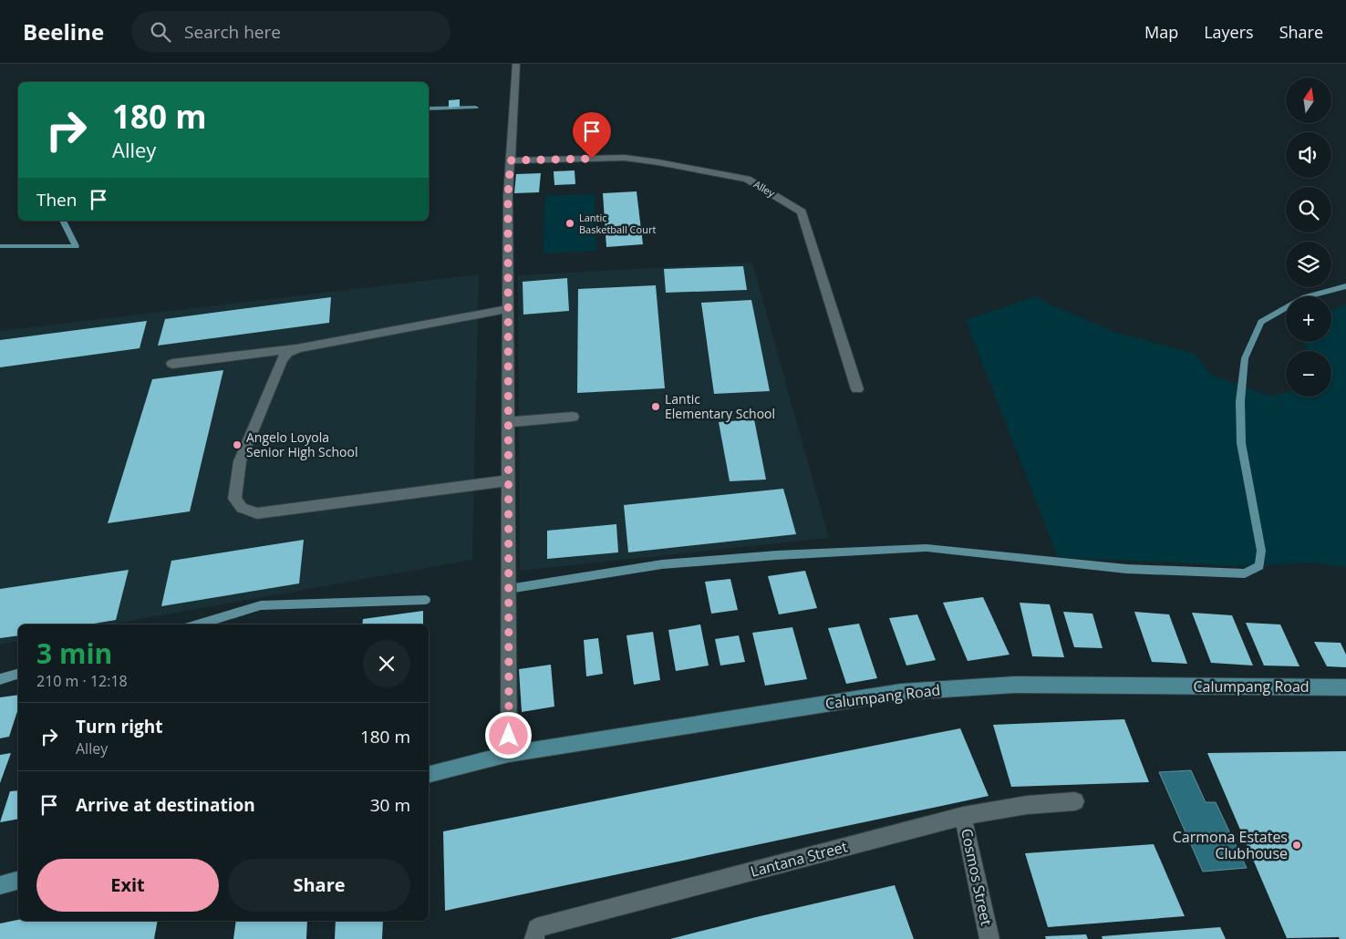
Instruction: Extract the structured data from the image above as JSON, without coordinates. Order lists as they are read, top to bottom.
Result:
{
  "streets": {
    "main road": ["Calumpang Road"],
    "street": ["Alley", "Lantana Street", "Cosmos Street"]
  },
  "crossings": [
    ["Lantana Street", "Cosmos Street"]
  ],
  "places": [
    "Lantic Basketball Court",
    "Lantic Elementary School",
    "Angelo Loyola Senior High School",
    "Carmona Estates Clubhouse"
  ],
  "north": "top",
  "page": {
    "header": "Beeline",
    "search": "Search here",
    "nav": ["Map", "Layers", "Share"],
    "map_buttons": ["+", "−"],
    "turn": ["180 m", "Alley"],
    "then": "Then",
    "heading": ["3 min", "210 m · 12:18"],
    "list": [
      {
        "name": "Turn right",
        "note": "Alley",
        "value": "180 m"
      },
      {
        "name": "Arrive at destination",
        "value": "30 m"
      }
    ],
    "buttons": ["Exit", "Share"]
  }
}
